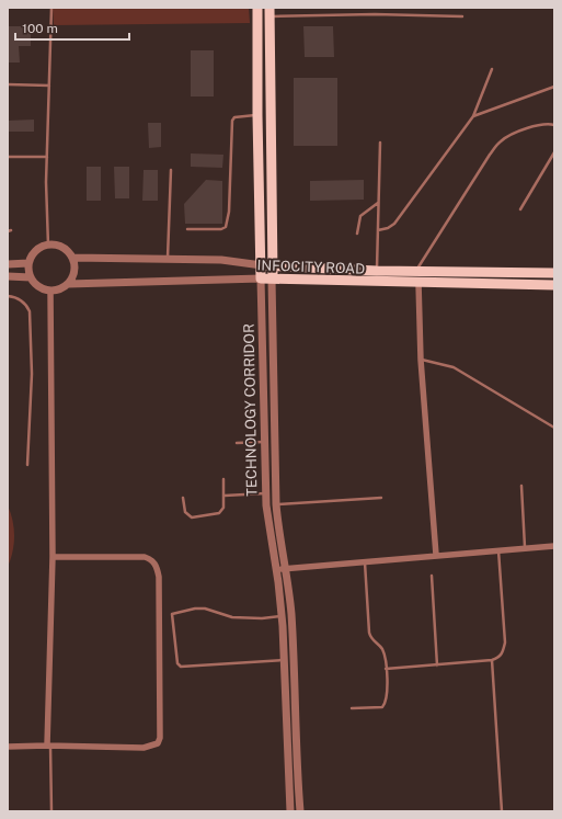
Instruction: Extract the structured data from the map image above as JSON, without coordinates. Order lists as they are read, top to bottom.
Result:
{
  "streets": {
    "main road": ["INFOCITY ROAD", "TECHNOLOGY CORRIDOR"]
  },
  "crossings": [
    ["INFOCITY ROAD", "TECHNOLOGY CORRIDOR"]
  ],
  "scale_bar": "100 m"
}
